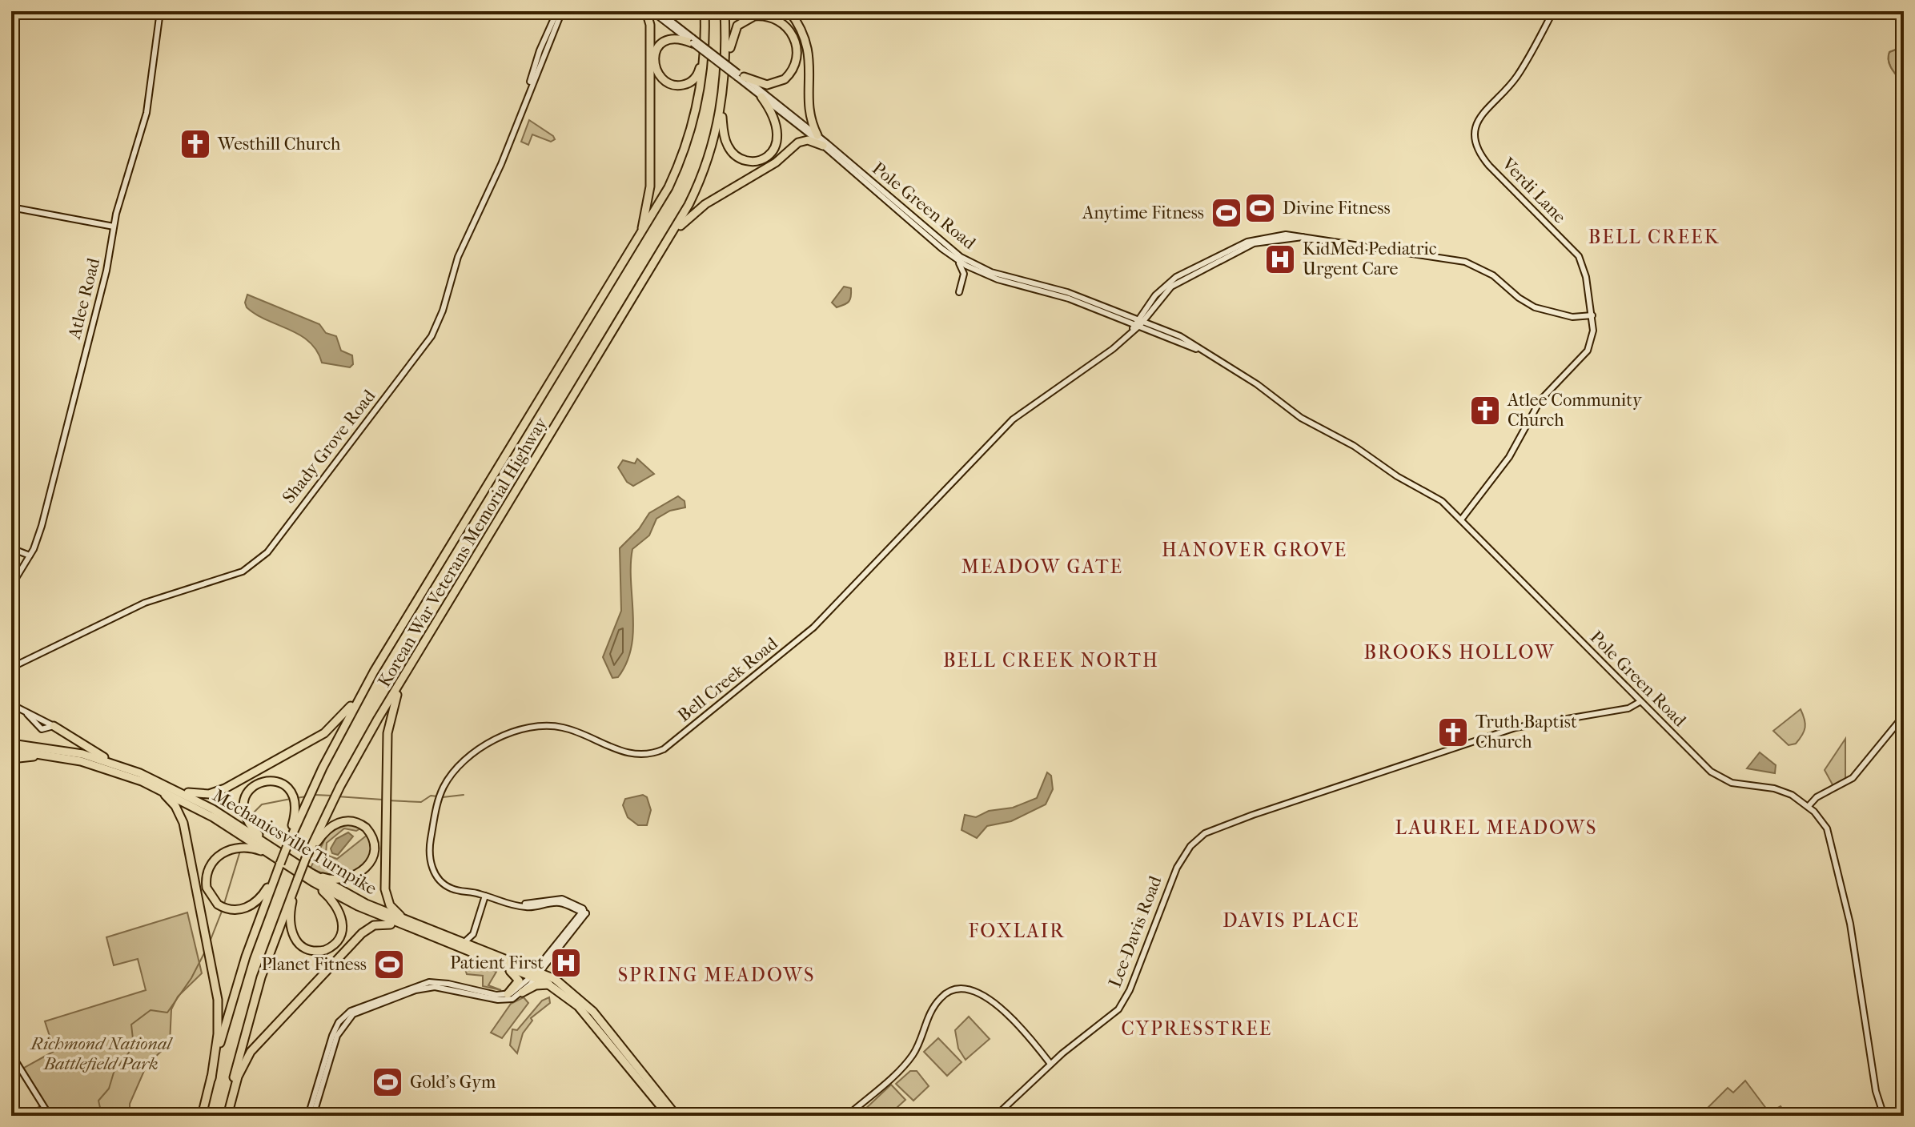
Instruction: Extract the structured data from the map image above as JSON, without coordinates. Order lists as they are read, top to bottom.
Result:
{
  "streets": {
    "highway": ["Korean War Veterans Memorial Highway", "Mechanicsville Turnpike"],
    "main road": [
      "Verdi Lane",
      "Pole Green Road",
      "Atlee Road",
      "Shady Grove Road",
      "Bell Creek Road",
      "Lee-Davis Road"
    ]
  },
  "crossings": [
    ["Verdi Lane", "Pole Green Road"],
    ["Verdi Lane", "Bell Creek Road"],
    ["Pole Green Road", "Bell Creek Road"],
    ["Pole Green Road", "Lee-Davis Road"],
    ["Korean War Veterans Memorial Highway", "Mechanicsville Turnpike"]
  ],
  "districts": [
    "BELL CREEK",
    "HANOVER GROVE",
    "MEADOW GATE",
    "BROOKS HOLLOW",
    "BELL CREEK NORTH",
    "LAUREL MEADOWS",
    "DAVIS PLACE",
    "FOXLAIR",
    "SPRING MEADOWS",
    "CYPRESSTREE"
  ],
  "parks": ["Richmond National Battlefield Park"],
  "places": {
    "church": ["Westhill Church", "Atlee Community Church", "Truth Baptist Church"],
    "sports": [
      "Divine Fitness",
      "Anytime Fitness",
      "Planet Fitness",
      "Gold's Gym"
    ],
    "hospital": ["KidMed Pediatric Urgent Care", "Patient First"]
  }
}
